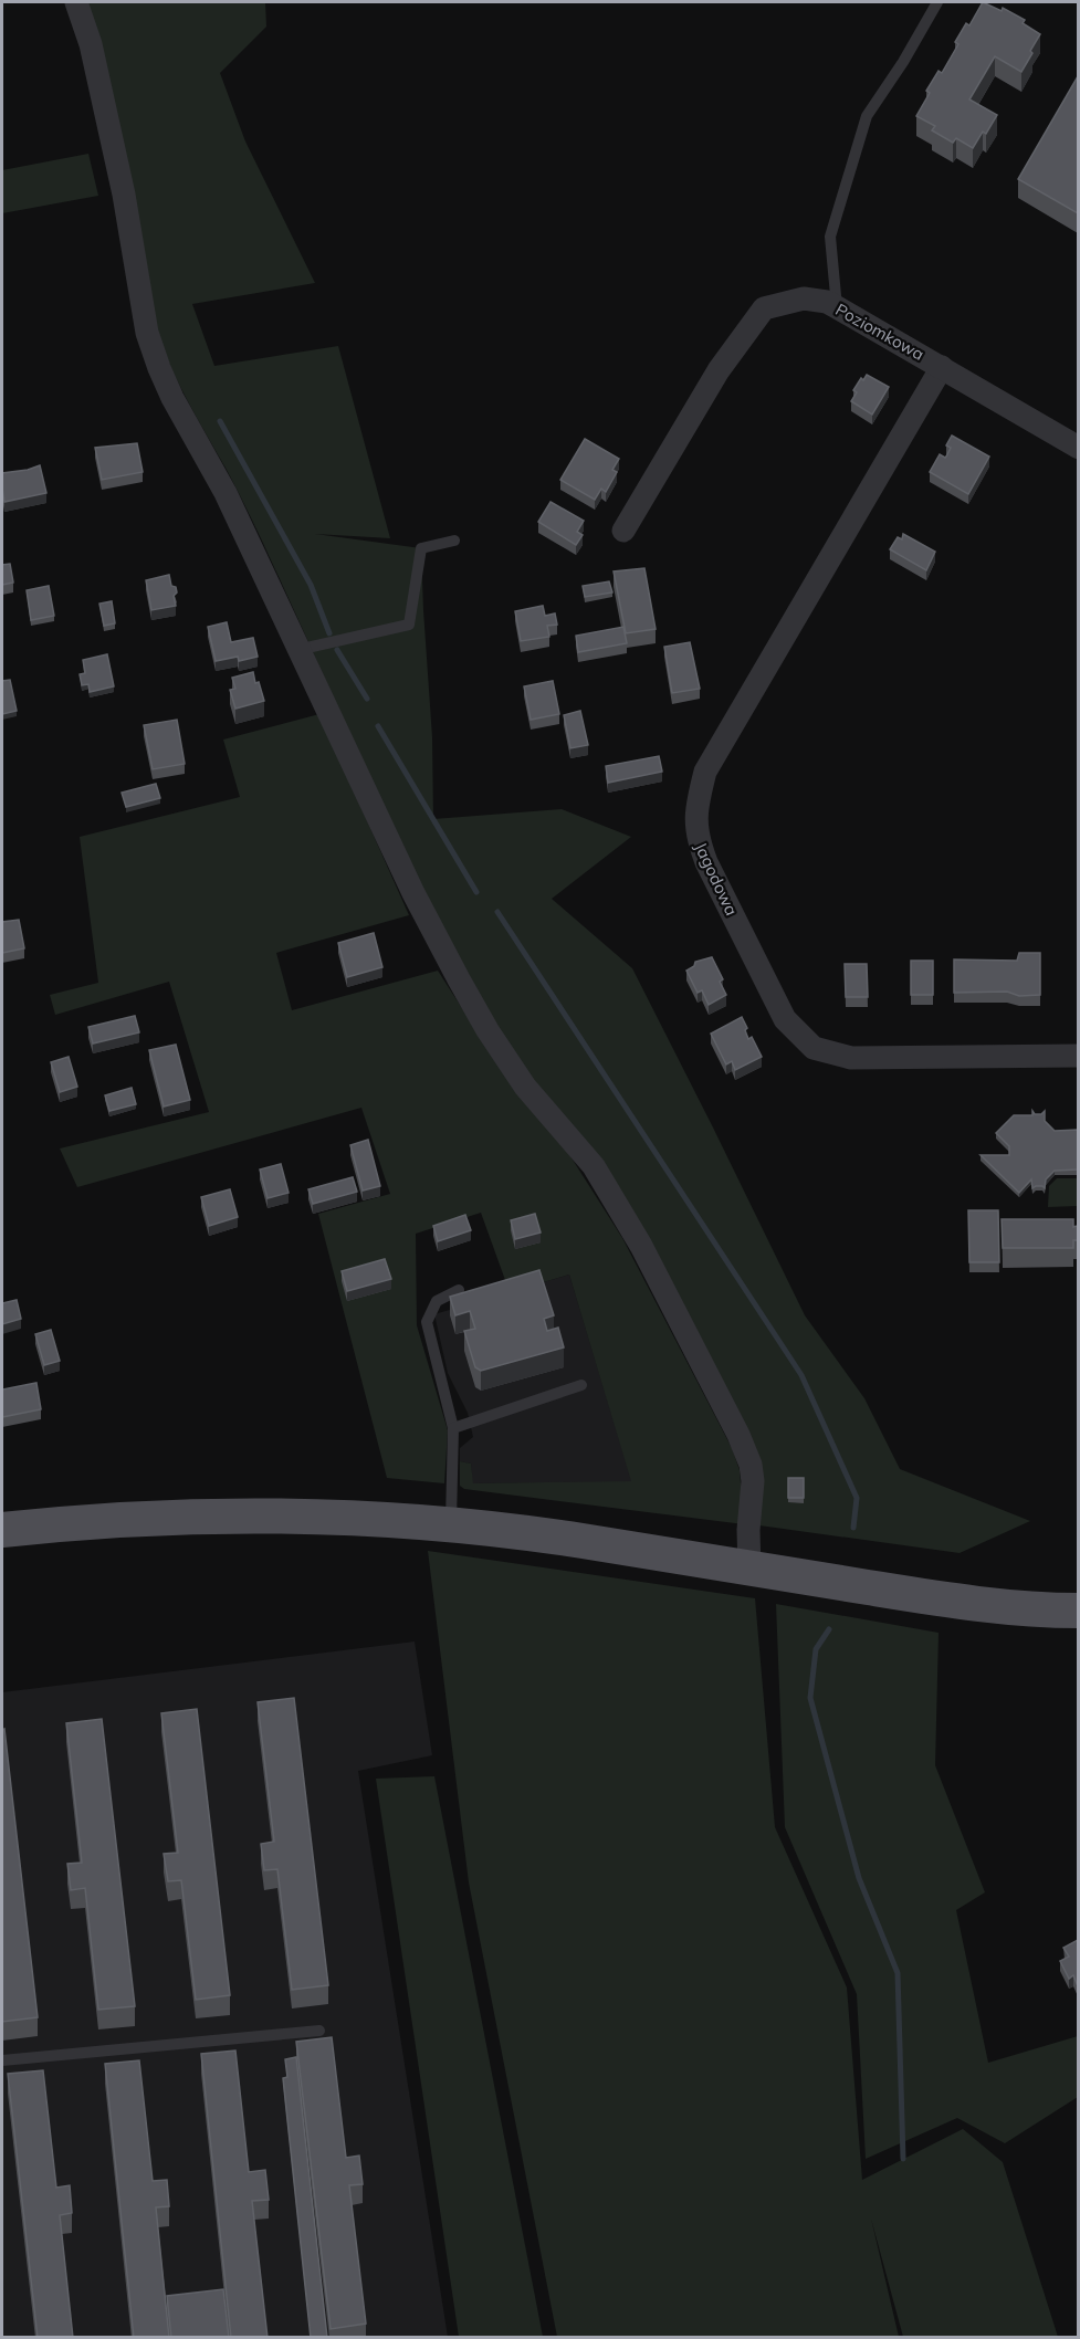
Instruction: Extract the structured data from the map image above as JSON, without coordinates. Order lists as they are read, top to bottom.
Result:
{
  "streets": {
    "street": ["Poziomkowa", "Jagodowa"]
  },
  "crossings": [
    ["Poziomkowa", "Jagodowa"]
  ]
}
